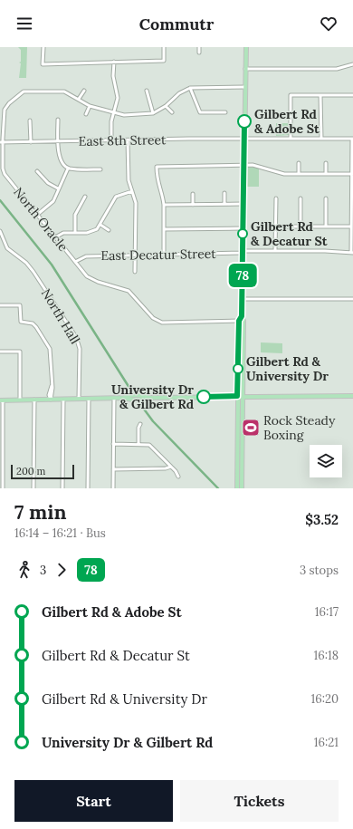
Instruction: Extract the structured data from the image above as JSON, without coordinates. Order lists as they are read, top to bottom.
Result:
{
  "streets": {
    "street": [
      "East 8th Street",
      "North Oracle",
      "East Decatur Street",
      "North Hall"
    ]
  },
  "crossings": [
    ["East 8th Street", "North Oracle"],
    ["North Oracle", "East Decatur Street"]
  ],
  "places": {
    "other": [
      "Gilbert Rd & Adobe St",
      "Gilbert Rd & Decatur St",
      "Gilbert Rd & University Dr",
      "University Dr & Gilbert Rd"
    ],
    "sports": ["Rock Steady Boxing"]
  },
  "lines": ["bus line 78"],
  "scale_bar": "200 m",
  "page": {
    "header": "Commutr",
    "on_map": "78",
    "scale": "200 m",
    "heading": ["7 min", "16:14 – 16:21 · Bus", "$3.52"],
    "legs": ["3", "78", "3 stops"],
    "list": [
      {
        "name": "Gilbert Rd & Adobe St",
        "value": "16:17"
      },
      {
        "name": "Gilbert Rd & Decatur St",
        "value": "16:18"
      },
      {
        "name": "Gilbert Rd & University Dr",
        "value": "16:20"
      },
      {
        "name": "University Dr & Gilbert Rd",
        "value": "16:21"
      }
    ],
    "buttons": ["Start", "Tickets"]
  }
}
